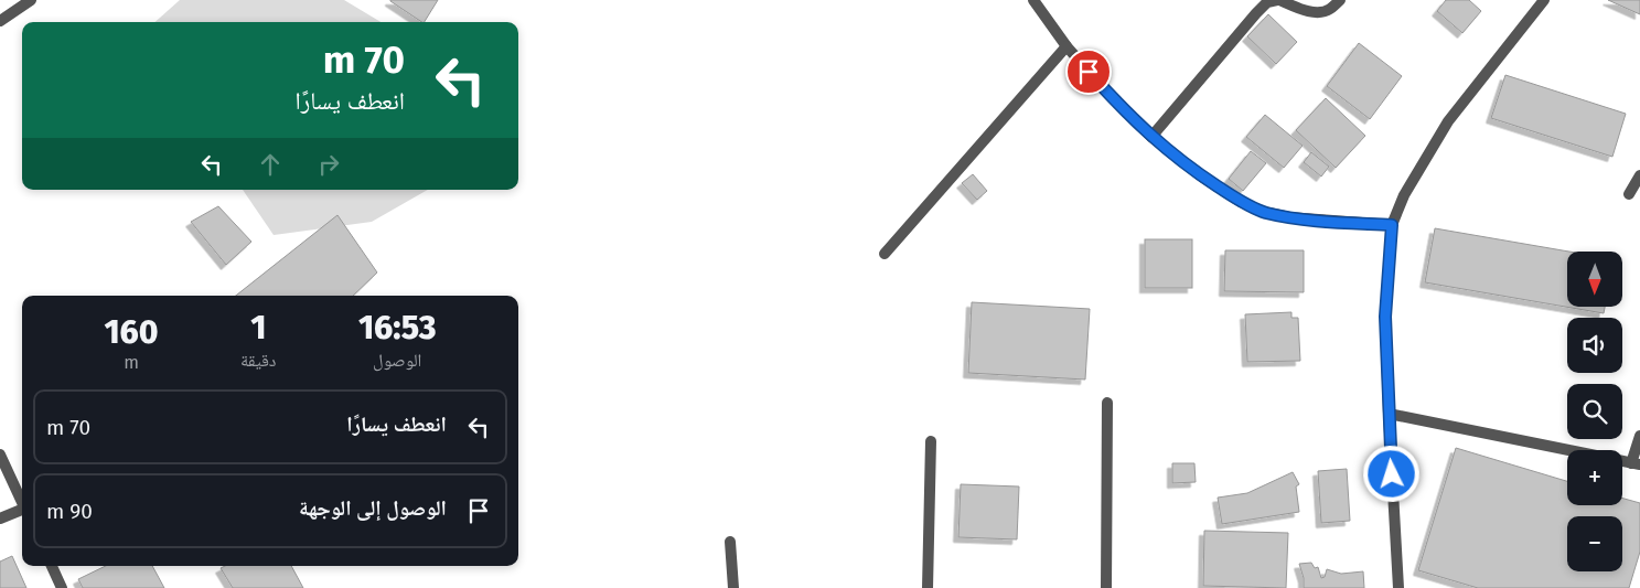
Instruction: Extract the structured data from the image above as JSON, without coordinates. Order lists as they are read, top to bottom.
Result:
{
  "north": "bottom",
  "page": {
    "turn": ["70 m", "انعطف يسارًا"],
    "map_buttons": ["+", "−"],
    "eta": [
      "16:53",
      "الوصول",
      "1",
      "دقيقة",
      "160",
      "m"
    ],
    "list": [
      {
        "name": "انعطف يسارًا",
        "value": "70 m"
      },
      {
        "name": "الوصول إلى الوجهة",
        "value": "90 m"
      }
    ]
  }
}
